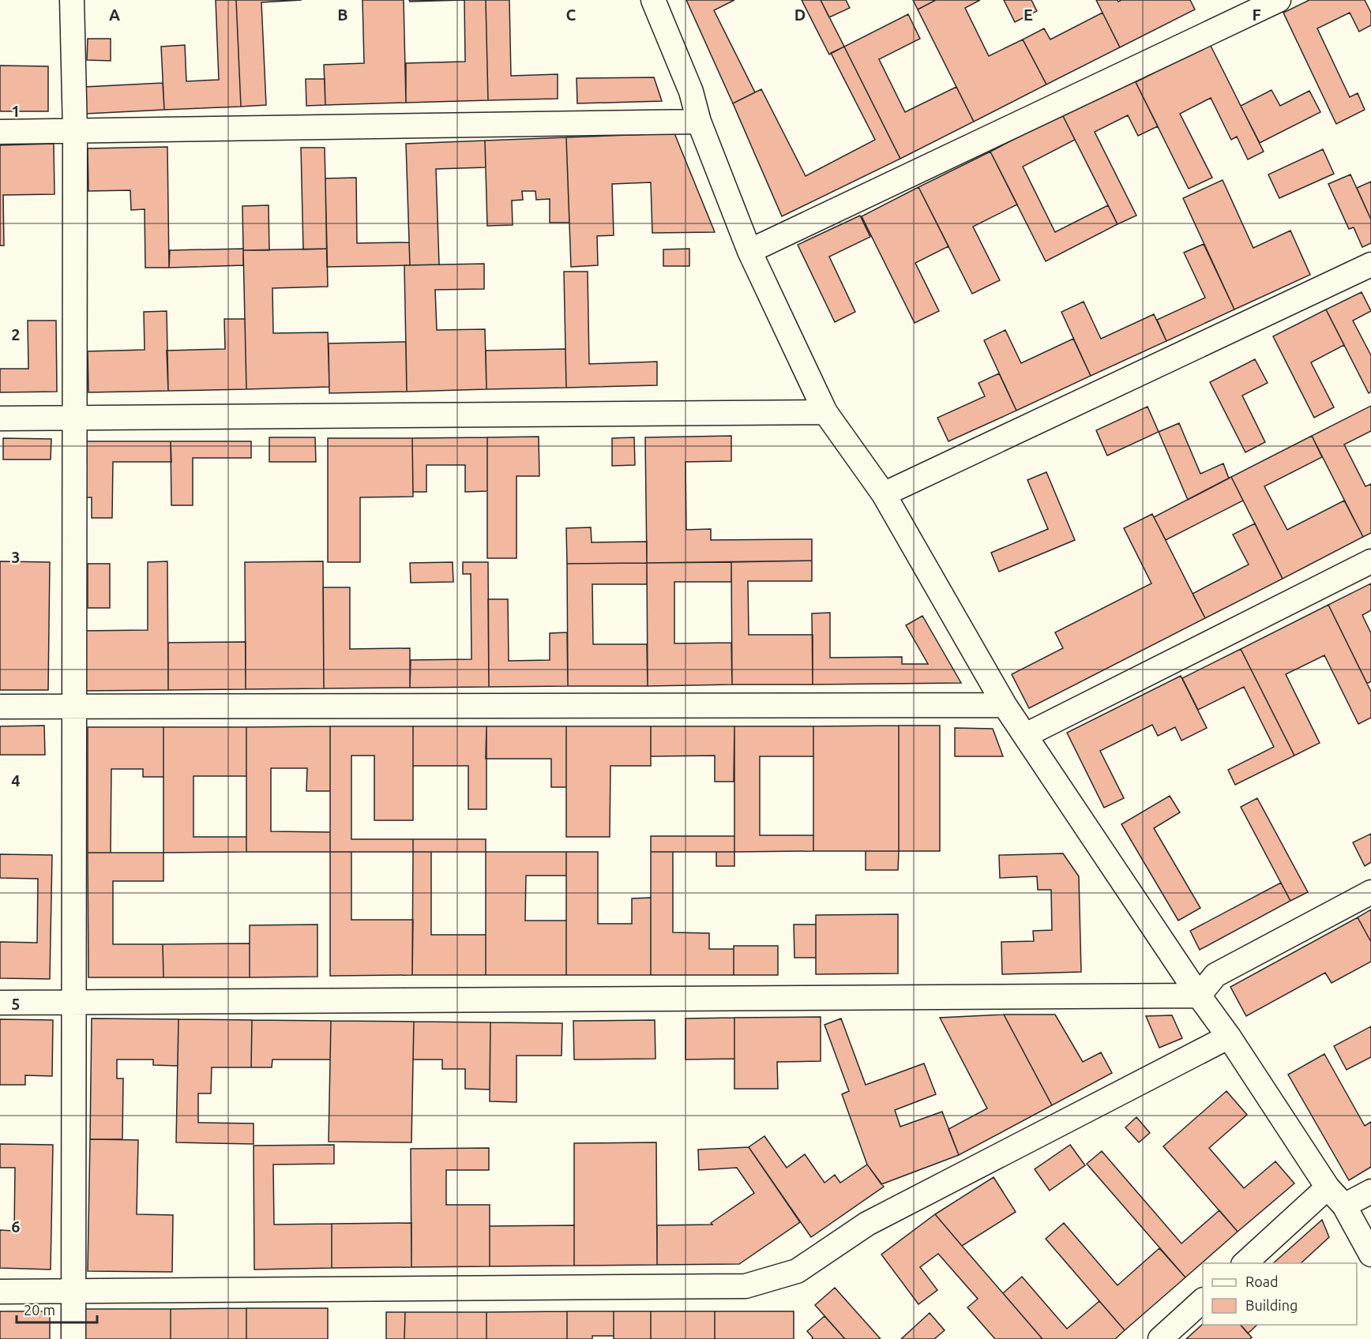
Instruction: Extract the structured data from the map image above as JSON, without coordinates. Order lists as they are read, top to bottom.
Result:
{
  "legend": ["Road", "Building"],
  "scale_bar": "20 m",
  "grid": {
    "columns": [
      "A",
      "B",
      "C",
      "D",
      "E",
      "F"
    ],
    "rows": [
      "1",
      "2",
      "3",
      "4",
      "5",
      "6"
    ]
  }
}
